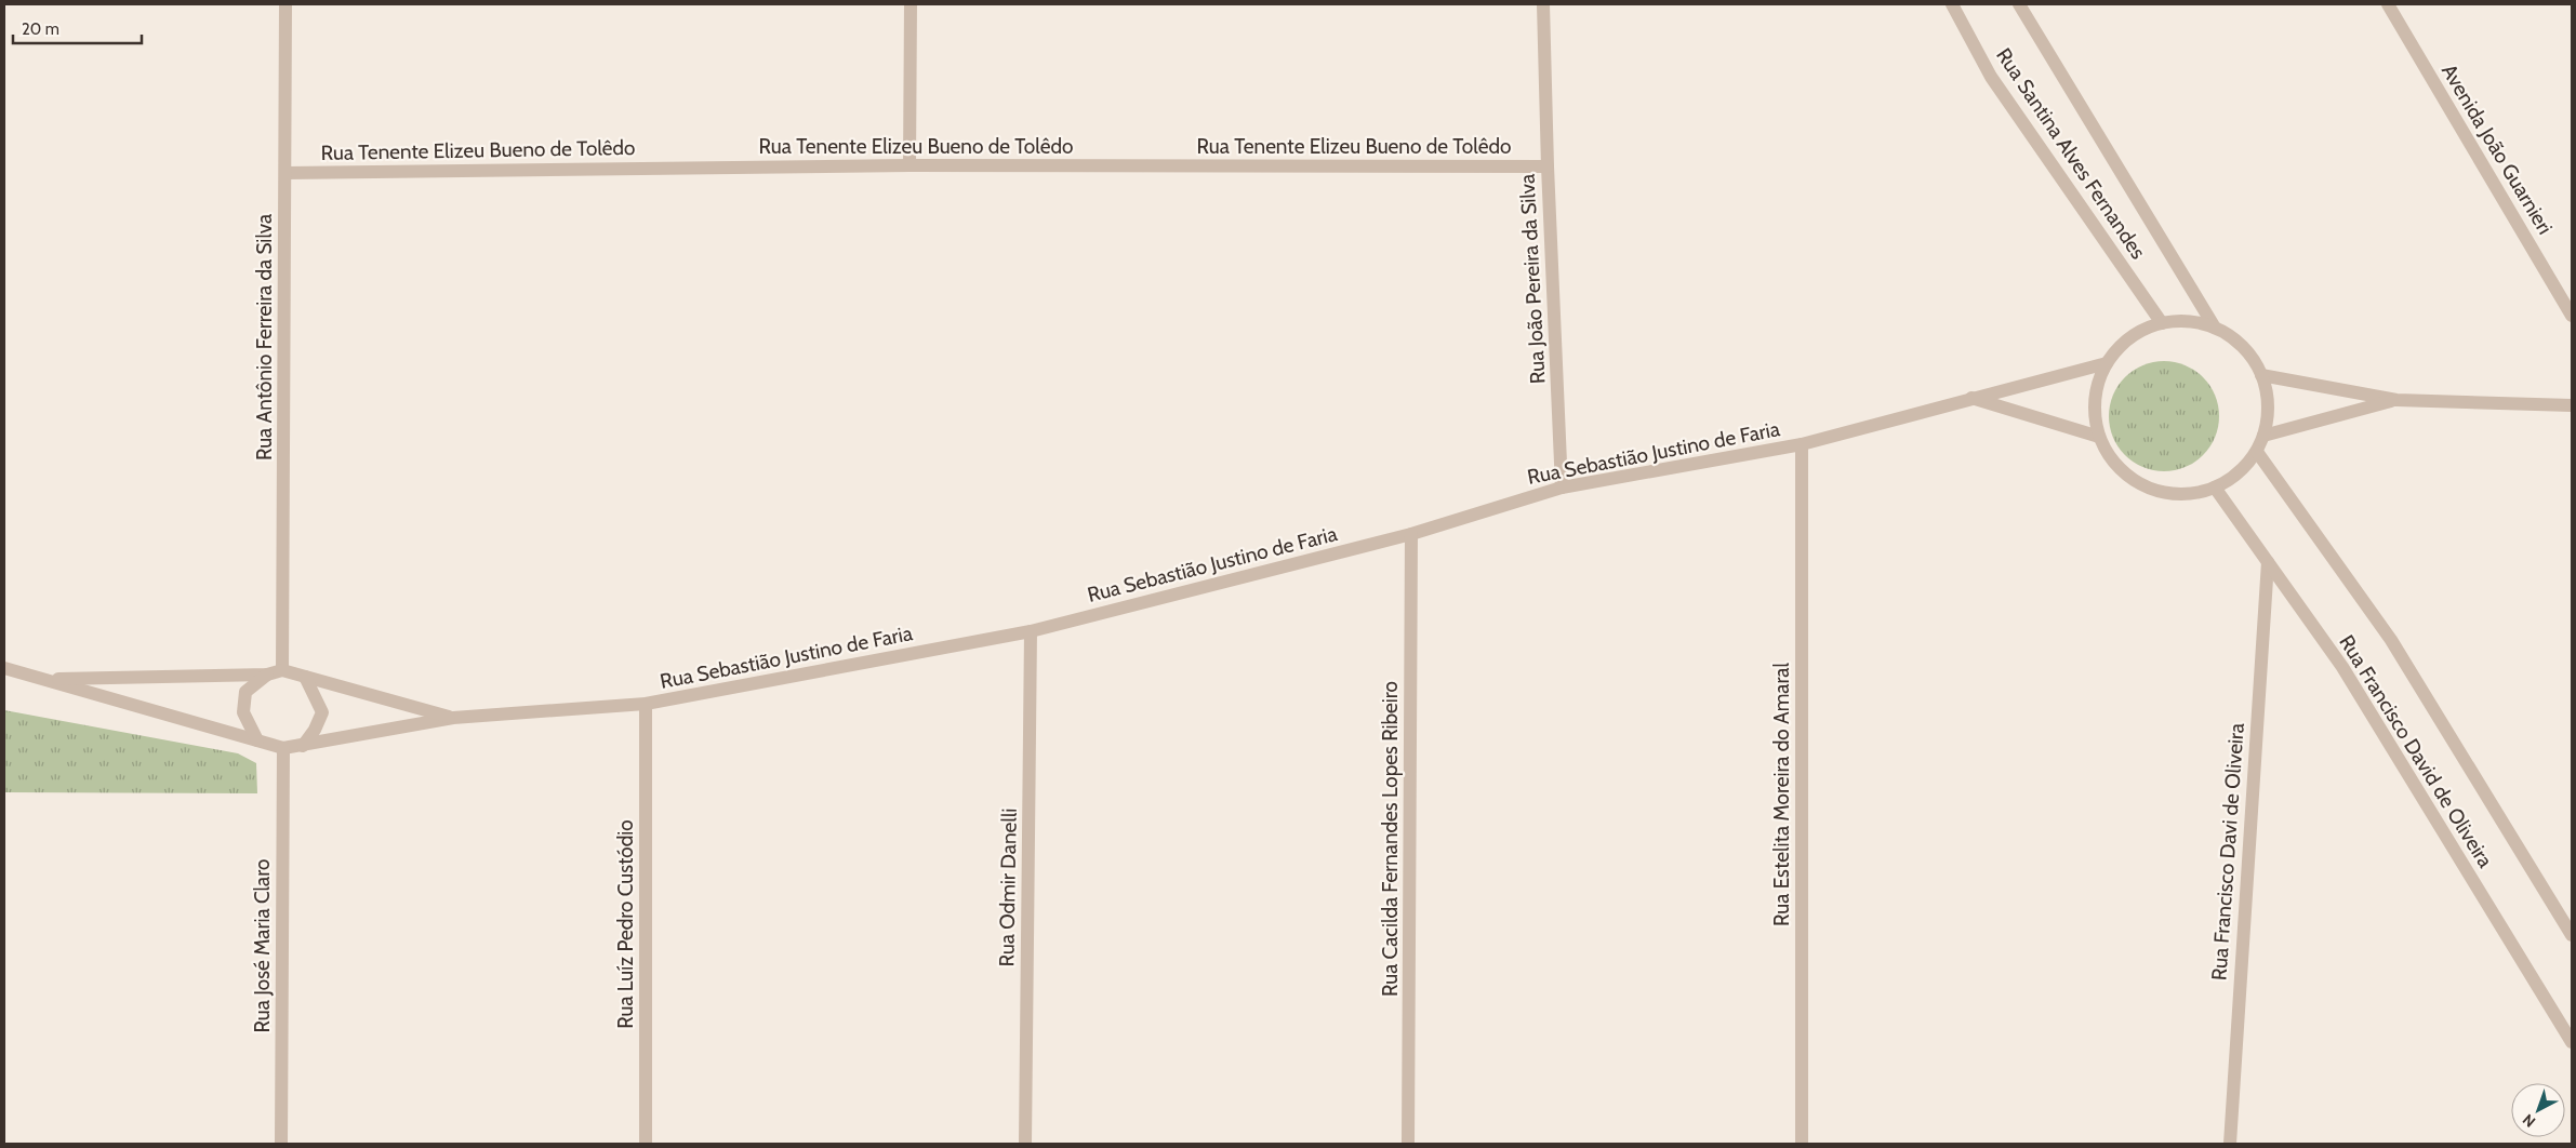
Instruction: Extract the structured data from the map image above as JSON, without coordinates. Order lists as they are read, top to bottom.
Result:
{
  "streets": {
    "street": [
      "Rua Tenente Elizeu Bueno de Tolêdo",
      "Avenida João Guarnieri",
      "Rua Santina Alves Fernandes",
      "Rua João Pereira da Silva",
      "Rua Antônio Ferreira da Silva",
      "Rua Sebastião Justino de Faria",
      "Rua Francisco David de Oliveira",
      "Rua Estelita Moreira do Amaral",
      "Rua Cacilda Fernandes Lopes Ribeiro",
      "Rua Francisco Davi de Oliveira",
      "Rua Odmir Danelli",
      "Rua Luíz Pedro Custódio",
      "Rua José Maria Claro"
    ]
  },
  "crossings": [
    ["Rua Tenente Elizeu Bueno de Tolêdo", "Rua João Pereira da Silva"],
    ["Rua Tenente Elizeu Bueno de Tolêdo", "Rua Antônio Ferreira da Silva"],
    ["Rua Santina Alves Fernandes", "Rua Sebastião Justino de Faria"],
    ["Rua Santina Alves Fernandes", "Rua Francisco David de Oliveira"],
    ["Rua João Pereira da Silva", "Rua Sebastião Justino de Faria"],
    ["Rua Antônio Ferreira da Silva", "Rua Sebastião Justino de Faria"],
    ["Rua Antônio Ferreira da Silva", "Rua José Maria Claro"],
    ["Rua Sebastião Justino de Faria", "Rua Francisco David de Oliveira"],
    ["Rua Sebastião Justino de Faria", "Rua Estelita Moreira do Amaral"],
    ["Rua Sebastião Justino de Faria", "Rua Cacilda Fernandes Lopes Ribeiro"],
    ["Rua Sebastião Justino de Faria", "Rua Odmir Danelli"],
    ["Rua Sebastião Justino de Faria", "Rua Luíz Pedro Custódio"],
    ["Rua Sebastião Justino de Faria", "Rua José Maria Claro"],
    ["Rua Francisco David de Oliveira", "Rua Francisco Davi de Oliveira"]
  ],
  "scale_bar": "20 m",
  "north": "bottom left"
}
